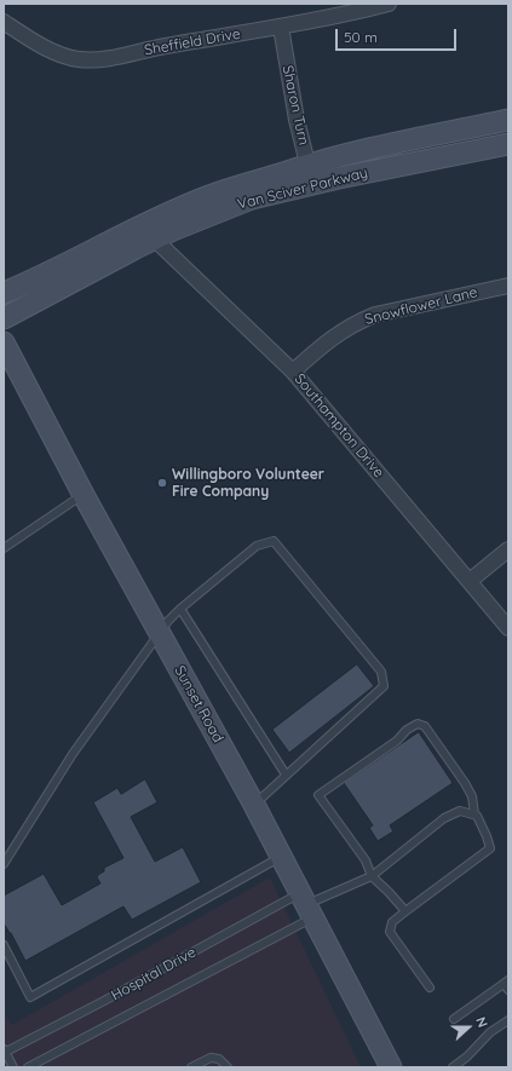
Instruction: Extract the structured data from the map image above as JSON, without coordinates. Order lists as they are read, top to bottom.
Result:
{
  "streets": {
    "street": [
      "Sheffield Drive",
      "Sharon Turn",
      "Van Sciver Parkway",
      "Snowflower Lane",
      "Southampton Drive",
      "Sunset Road"
    ],
    "lane": ["Hospital Drive"]
  },
  "crossings": [
    ["Sheffield Drive", "Sharon Turn"],
    ["Sharon Turn", "Van Sciver Parkway"],
    ["Van Sciver Parkway", "Southampton Drive"],
    ["Snowflower Lane", "Southampton Drive"],
    ["Sunset Road", "Hospital Drive"]
  ],
  "places": ["Willingboro Volunteer Fire Company"],
  "scale_bar": "50 m",
  "north": "right"
}
